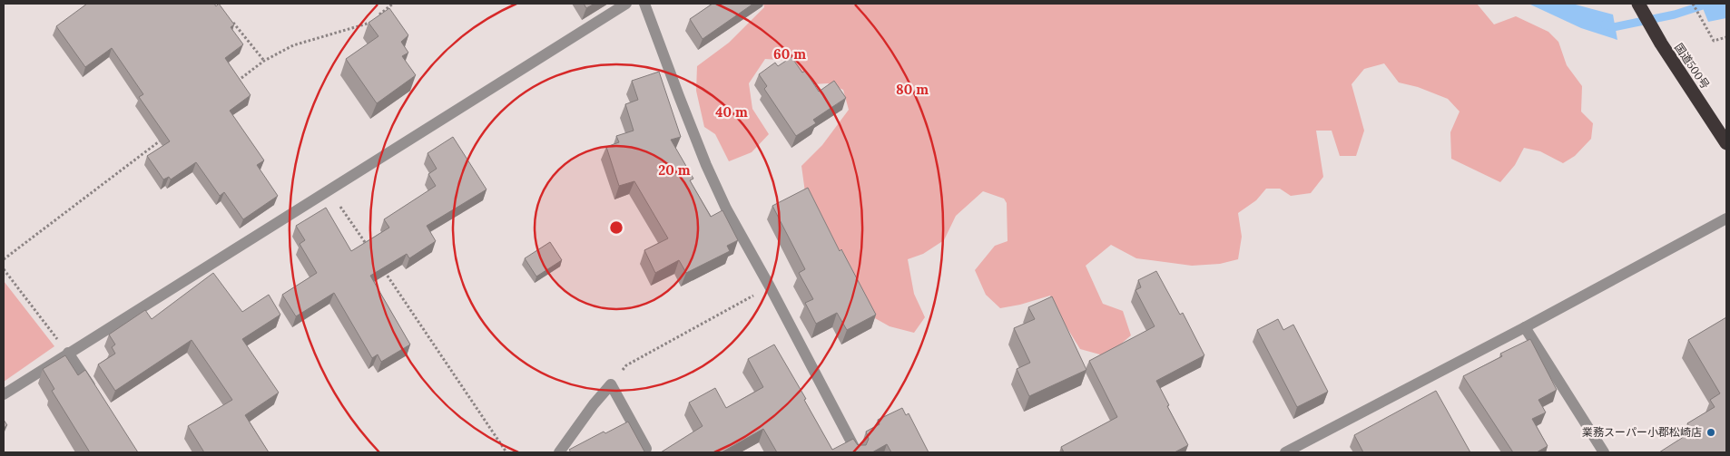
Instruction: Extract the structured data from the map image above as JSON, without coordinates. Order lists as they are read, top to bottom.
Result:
{
  "streets": {
    "highway": ["国道500号"]
  },
  "places": ["業務スーパー小郡松崎店"],
  "rings": [
    "60 m",
    "80 m",
    "40 m",
    "20 m"
  ]
}
